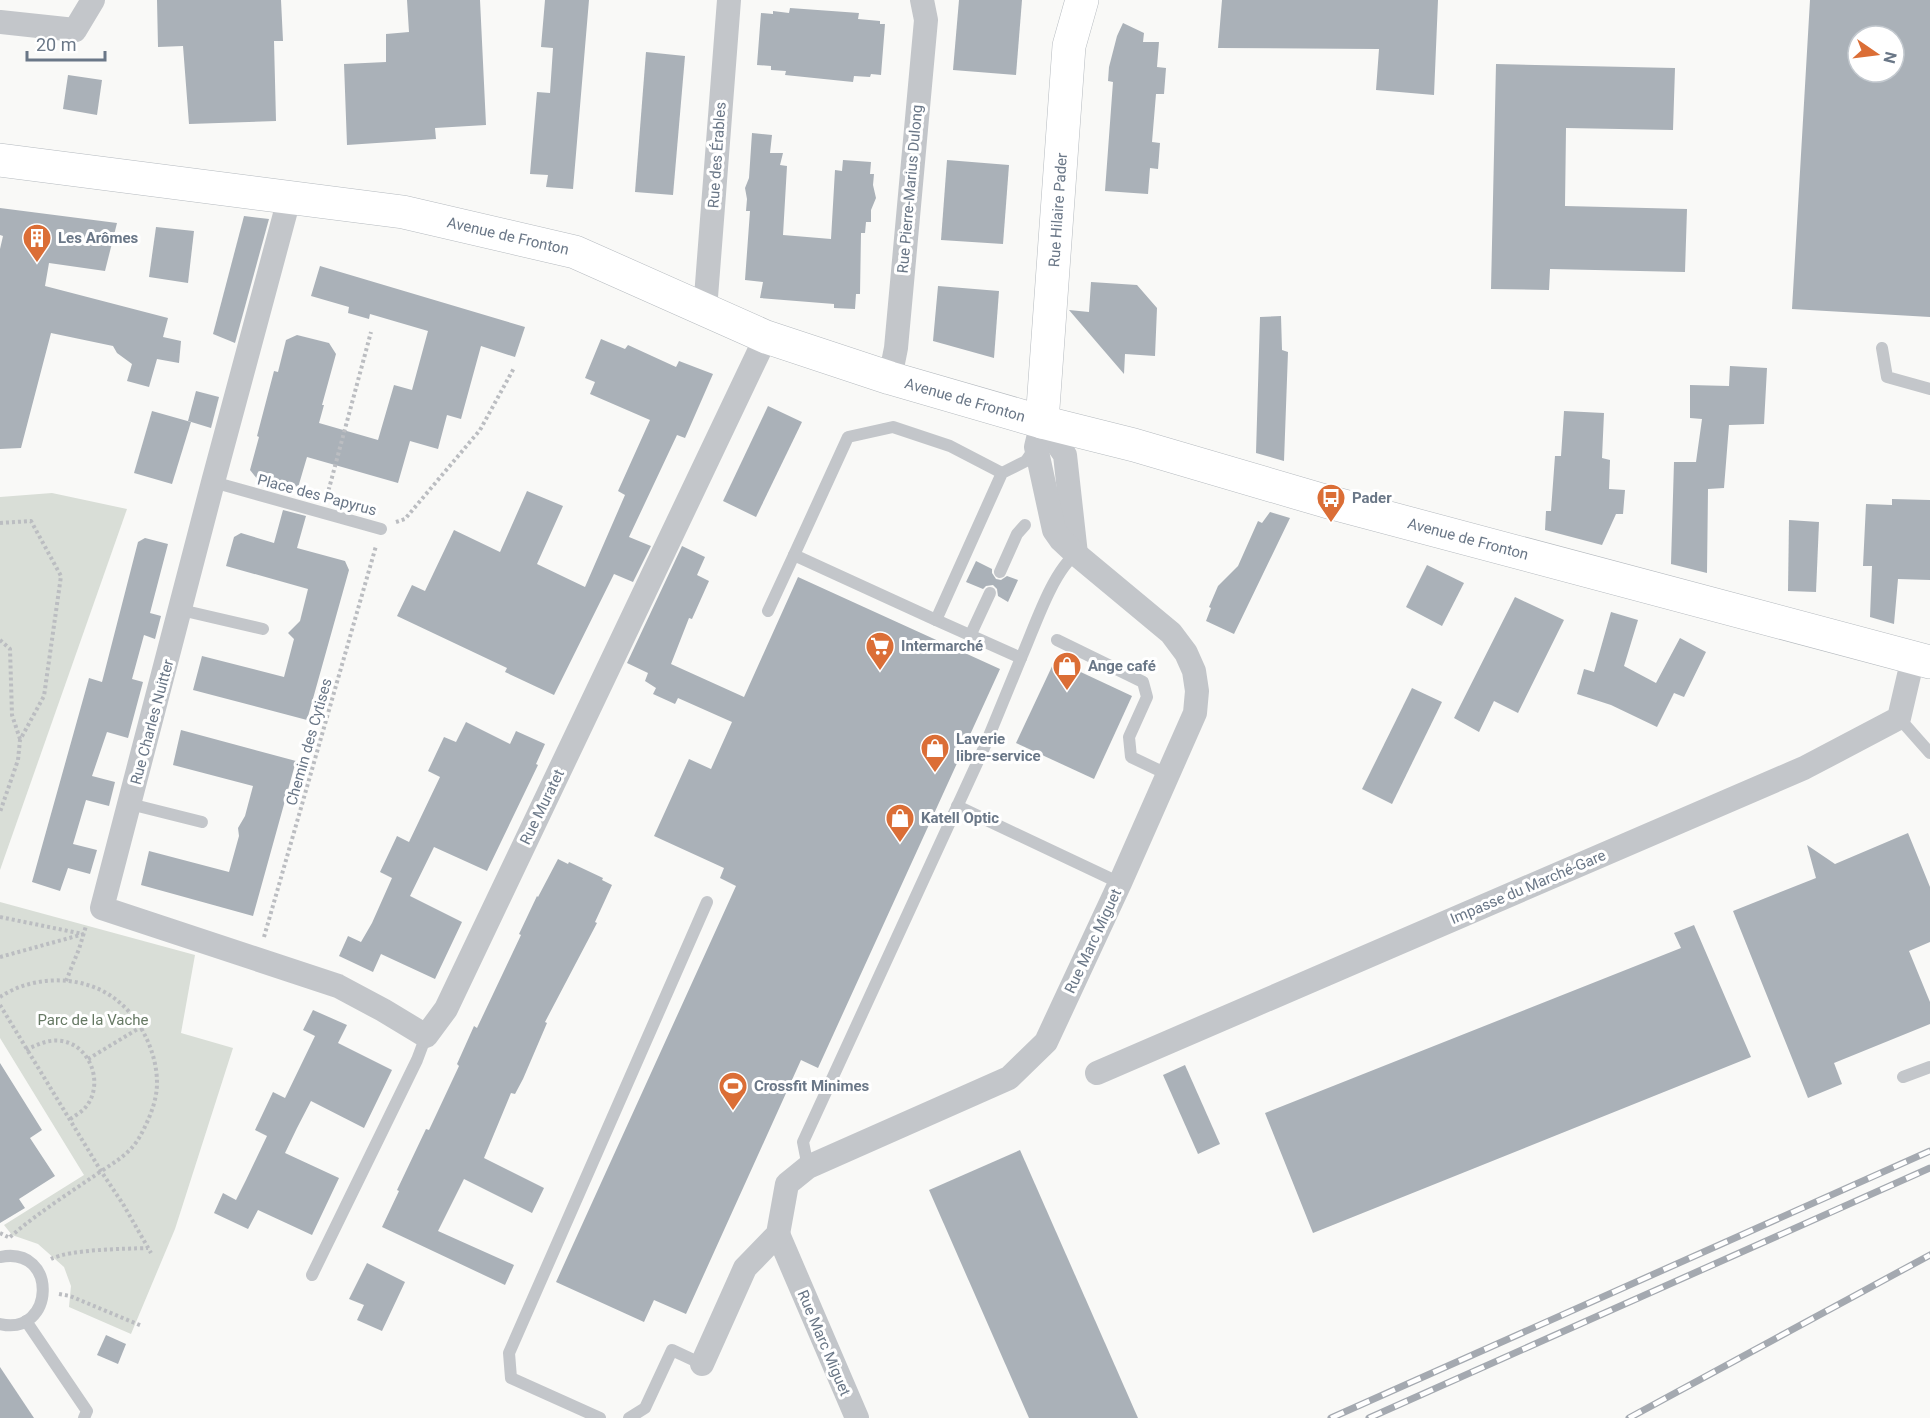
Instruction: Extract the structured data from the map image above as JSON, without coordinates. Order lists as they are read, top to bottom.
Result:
{
  "streets": {
    "street": [
      "Rue des Érables",
      "Rue Pierre-Marius Dulong",
      "Rue Hilaire Pader",
      "Avenue de Fronton",
      "Rue Charles Nuitter",
      "Rue Muratet",
      "Impasse du Marché-Gare",
      "Rue Marc Miguet"
    ],
    "lane": ["Place des Papyrus"],
    "path": ["Chemin des Cytises"]
  },
  "crossings": [
    ["Rue des Érables", "Avenue de Fronton"],
    ["Rue Pierre-Marius Dulong", "Avenue de Fronton"],
    ["Rue Hilaire Pader", "Avenue de Fronton"],
    ["Avenue de Fronton", "Rue Charles Nuitter"],
    ["Avenue de Fronton", "Rue Muratet"],
    ["Place des Papyrus", "Rue Charles Nuitter"],
    ["Place des Papyrus", "Chemin des Cytises"]
  ],
  "parks": ["Parc de la Vache"],
  "places": {
    "building": ["Les Arômes"],
    "bus stop": ["Pader"],
    "supermarket": ["Intermarché"],
    "shop": ["Ange café", "Laverie libre-service", "Katell Optic"],
    "sports": ["Crossfit Minimes"]
  },
  "scale_bar": "20 m",
  "north": "right"
}
